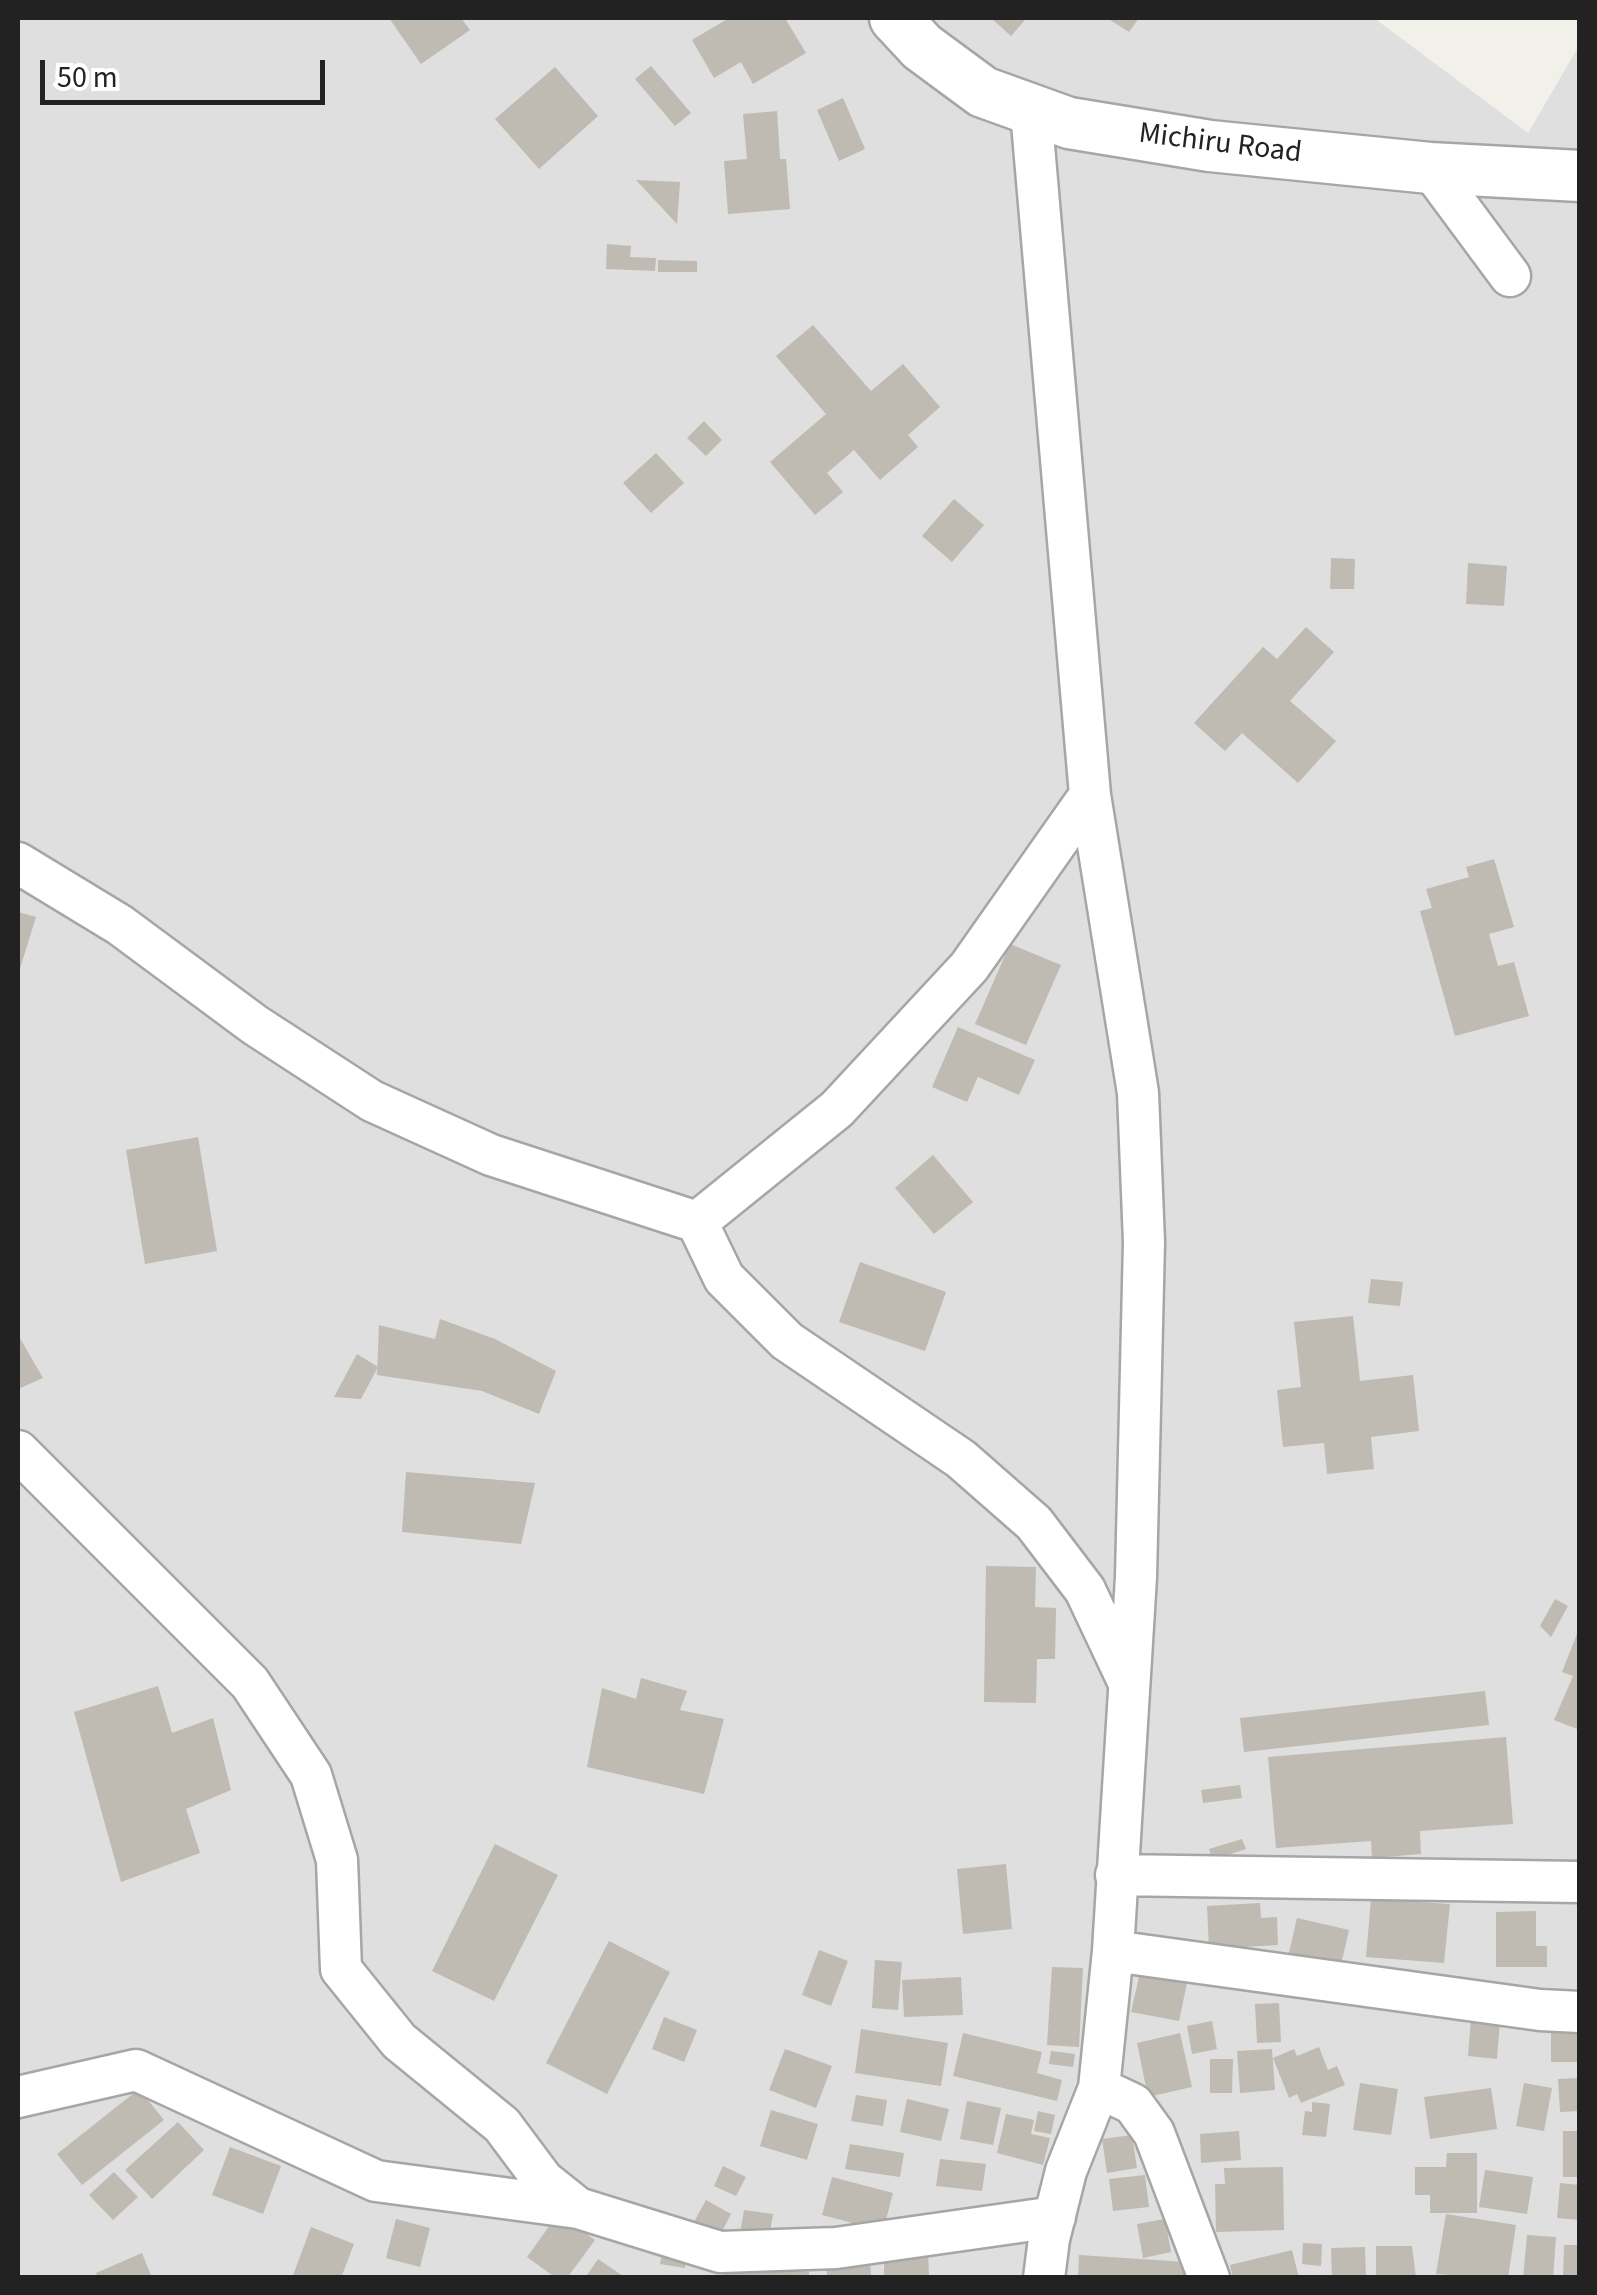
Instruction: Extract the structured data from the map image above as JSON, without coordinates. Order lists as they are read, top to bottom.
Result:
{
  "streets": {
    "street": ["Michiru Road"]
  },
  "scale_bar": "50 m"
}
